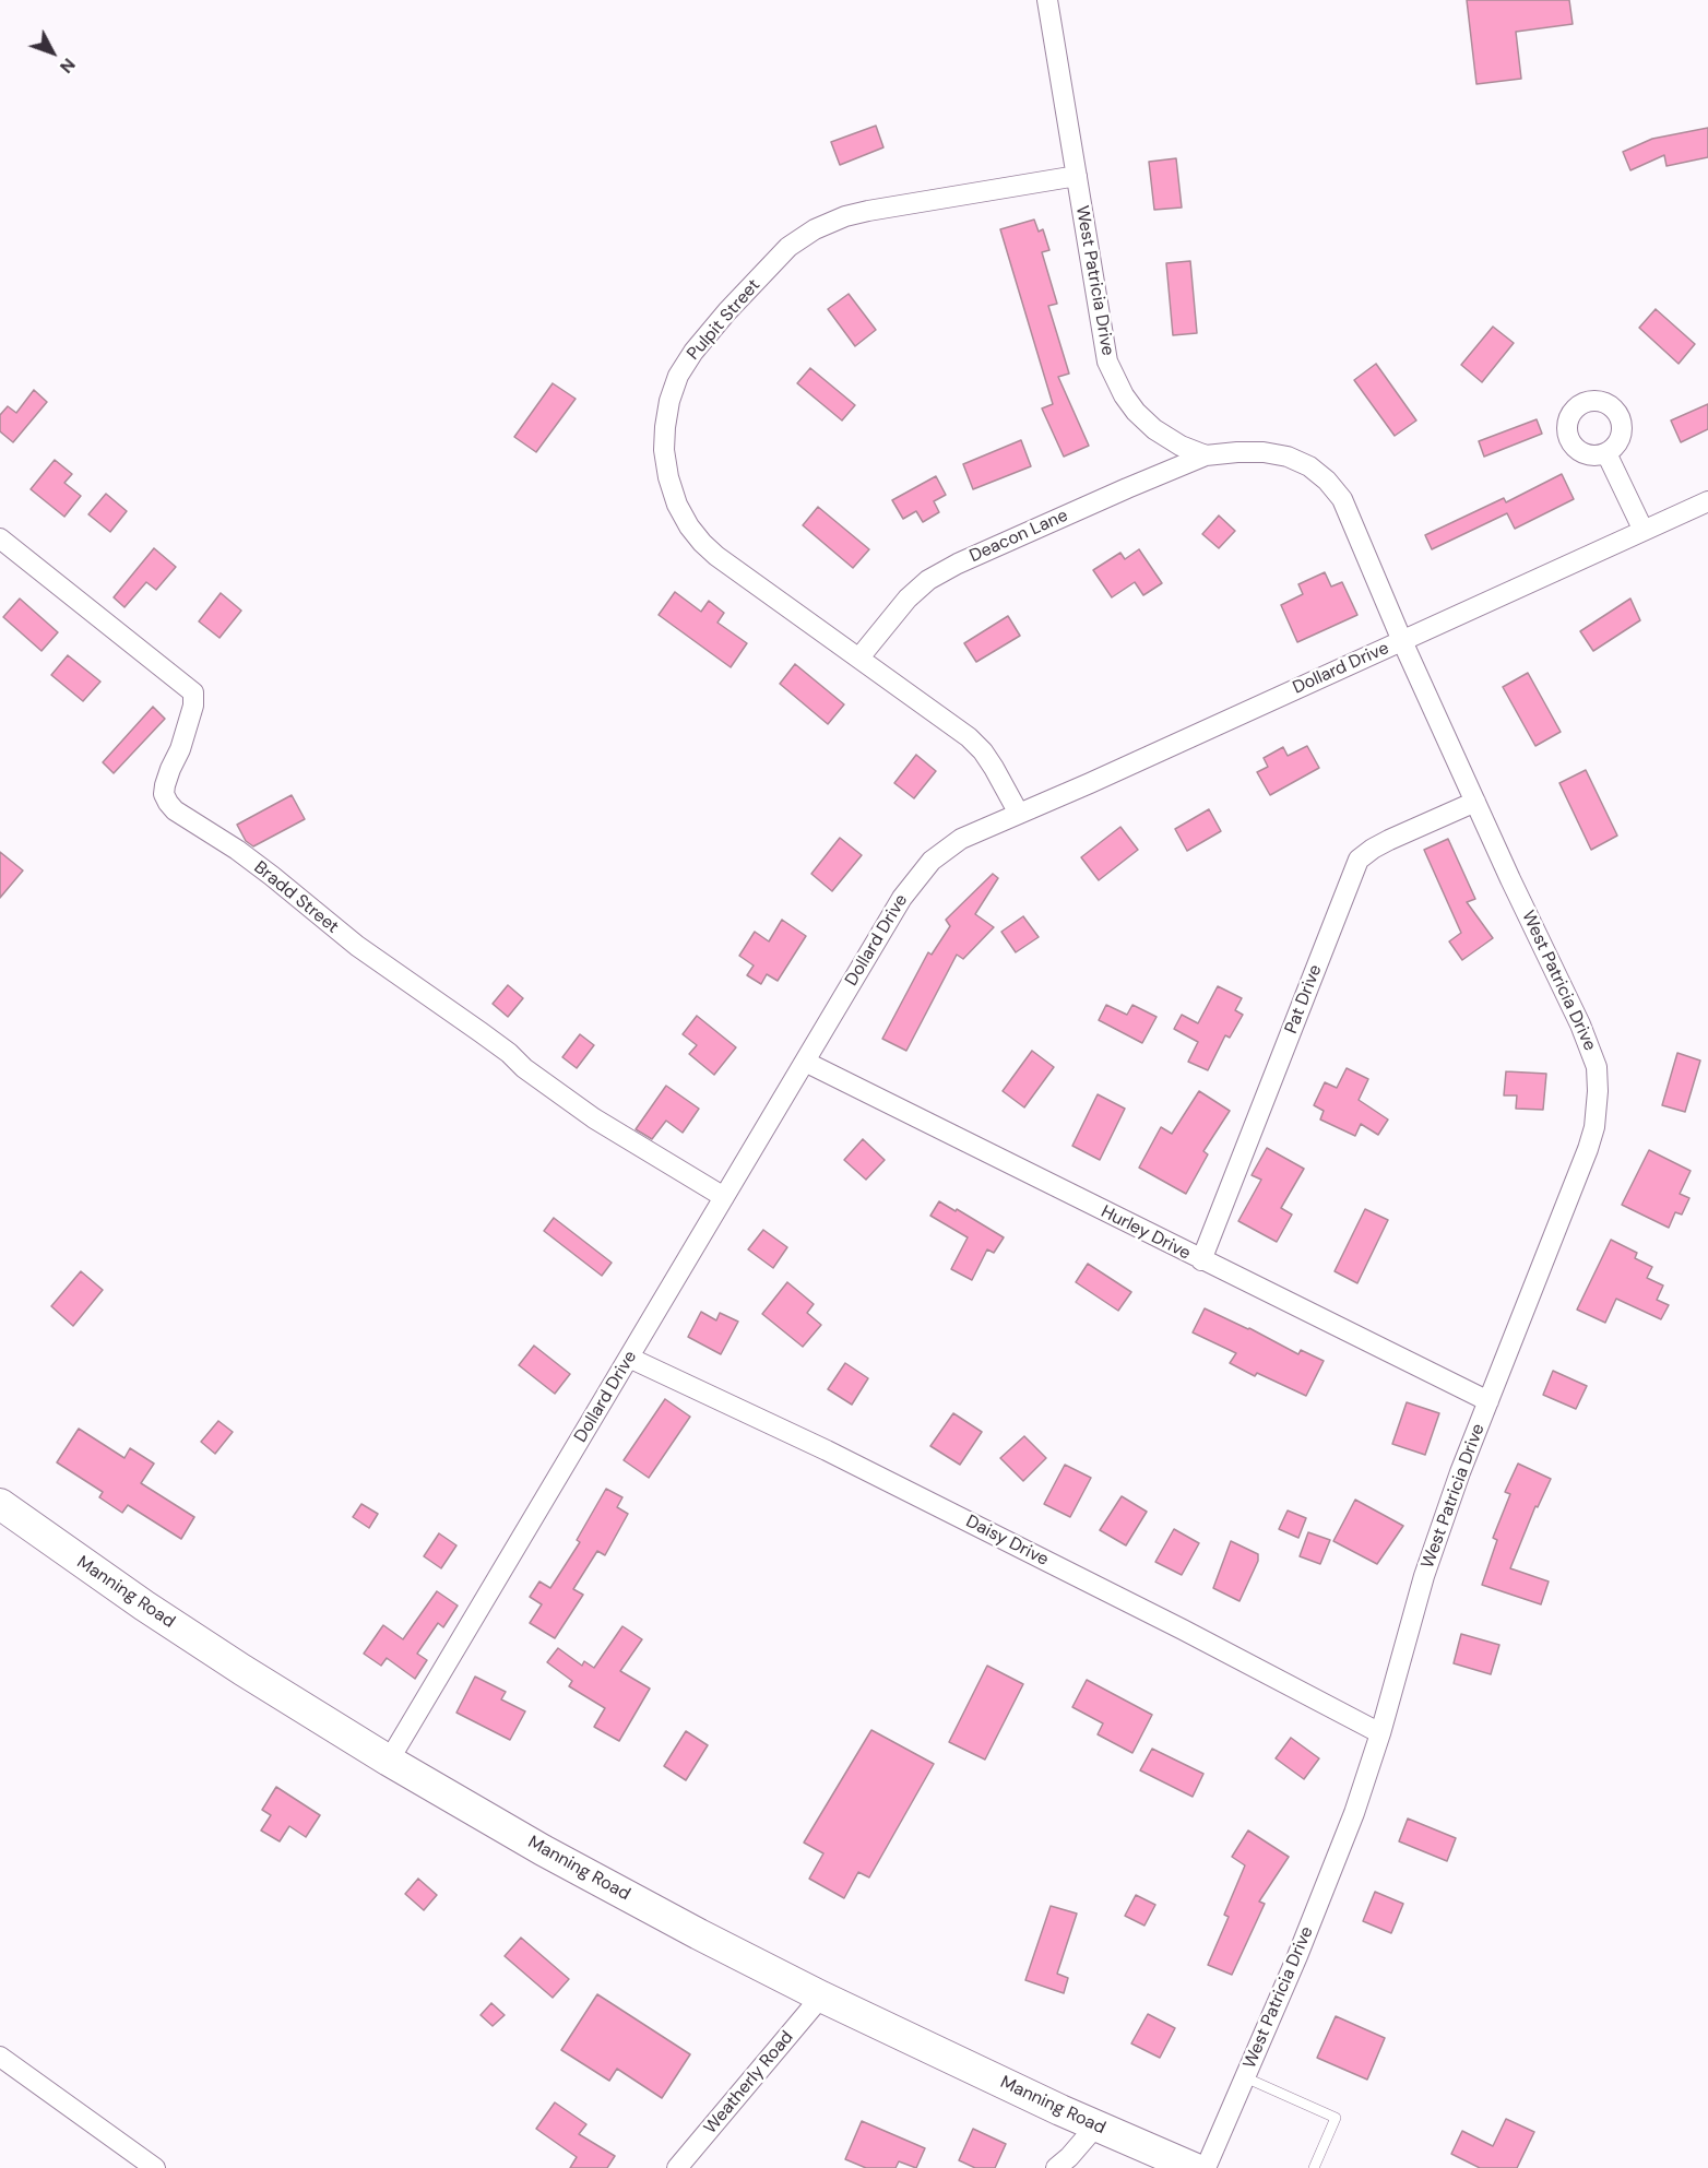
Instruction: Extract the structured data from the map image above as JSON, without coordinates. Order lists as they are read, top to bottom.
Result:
{
  "streets": {
    "main road": ["Manning Road"],
    "street": [
      "West Patricia Drive",
      "Pulpit Street",
      "Deacon Lane",
      "Dollard Drive",
      "Bradd Street",
      "Pat Drive",
      "Hurley Drive",
      "Daisy Drive",
      "Weatherly Road"
    ]
  },
  "crossings": [
    ["West Patricia Drive", "Pulpit Street"],
    ["West Patricia Drive", "Deacon Lane"],
    ["West Patricia Drive", "Dollard Drive"],
    ["West Patricia Drive", "Pat Drive"],
    ["West Patricia Drive", "Hurley Drive"],
    ["West Patricia Drive", "Daisy Drive"],
    ["Pulpit Street", "Deacon Lane"],
    ["Pulpit Street", "Dollard Drive"],
    ["Dollard Drive", "Bradd Street"],
    ["Dollard Drive", "Hurley Drive"],
    ["Dollard Drive", "Daisy Drive"],
    ["Dollard Drive", "Manning Road"],
    ["Pat Drive", "Hurley Drive"],
    ["Manning Road", "Weatherly Road"]
  ],
  "north": "bottom right"
}
